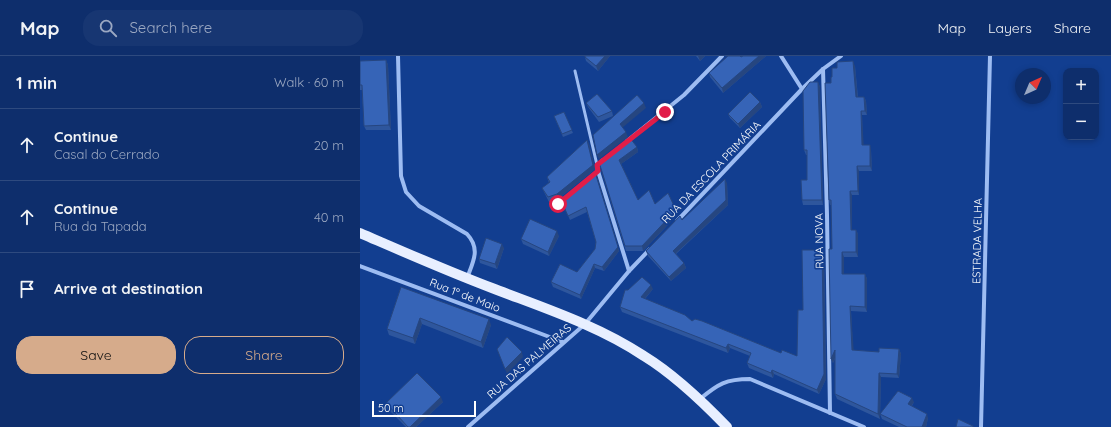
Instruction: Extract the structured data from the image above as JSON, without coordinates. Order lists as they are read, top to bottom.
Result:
{
  "streets": {
    "street": [
      "RUA DA ESCOLA PRIMÁRIA",
      "RUA NOVA",
      "ESTRADA VELHA",
      "Rua 1º de Maio",
      "RUA DAS PALMEIRAS"
    ]
  },
  "crossings": [
    ["RUA DA ESCOLA PRIMÁRIA", "RUA NOVA"],
    ["Rua 1º de Maio", "RUA DAS PALMEIRAS"]
  ],
  "scale_bar": "50 m",
  "north": "top right",
  "page": {
    "header": "Map",
    "search": "Search here",
    "nav": ["Map", "Layers", "Share"],
    "heading": ["1 min", "Walk · 60 m"],
    "map_buttons": ["+", "−"],
    "list": [
      ["Continue", "Casal do Cerrado", "20 m"],
      ["Continue", "Rua da Tapada", "40 m"],
      "Arrive at destination"
    ],
    "buttons": ["Save", "Share"],
    "scale": "50 m"
  }
}
